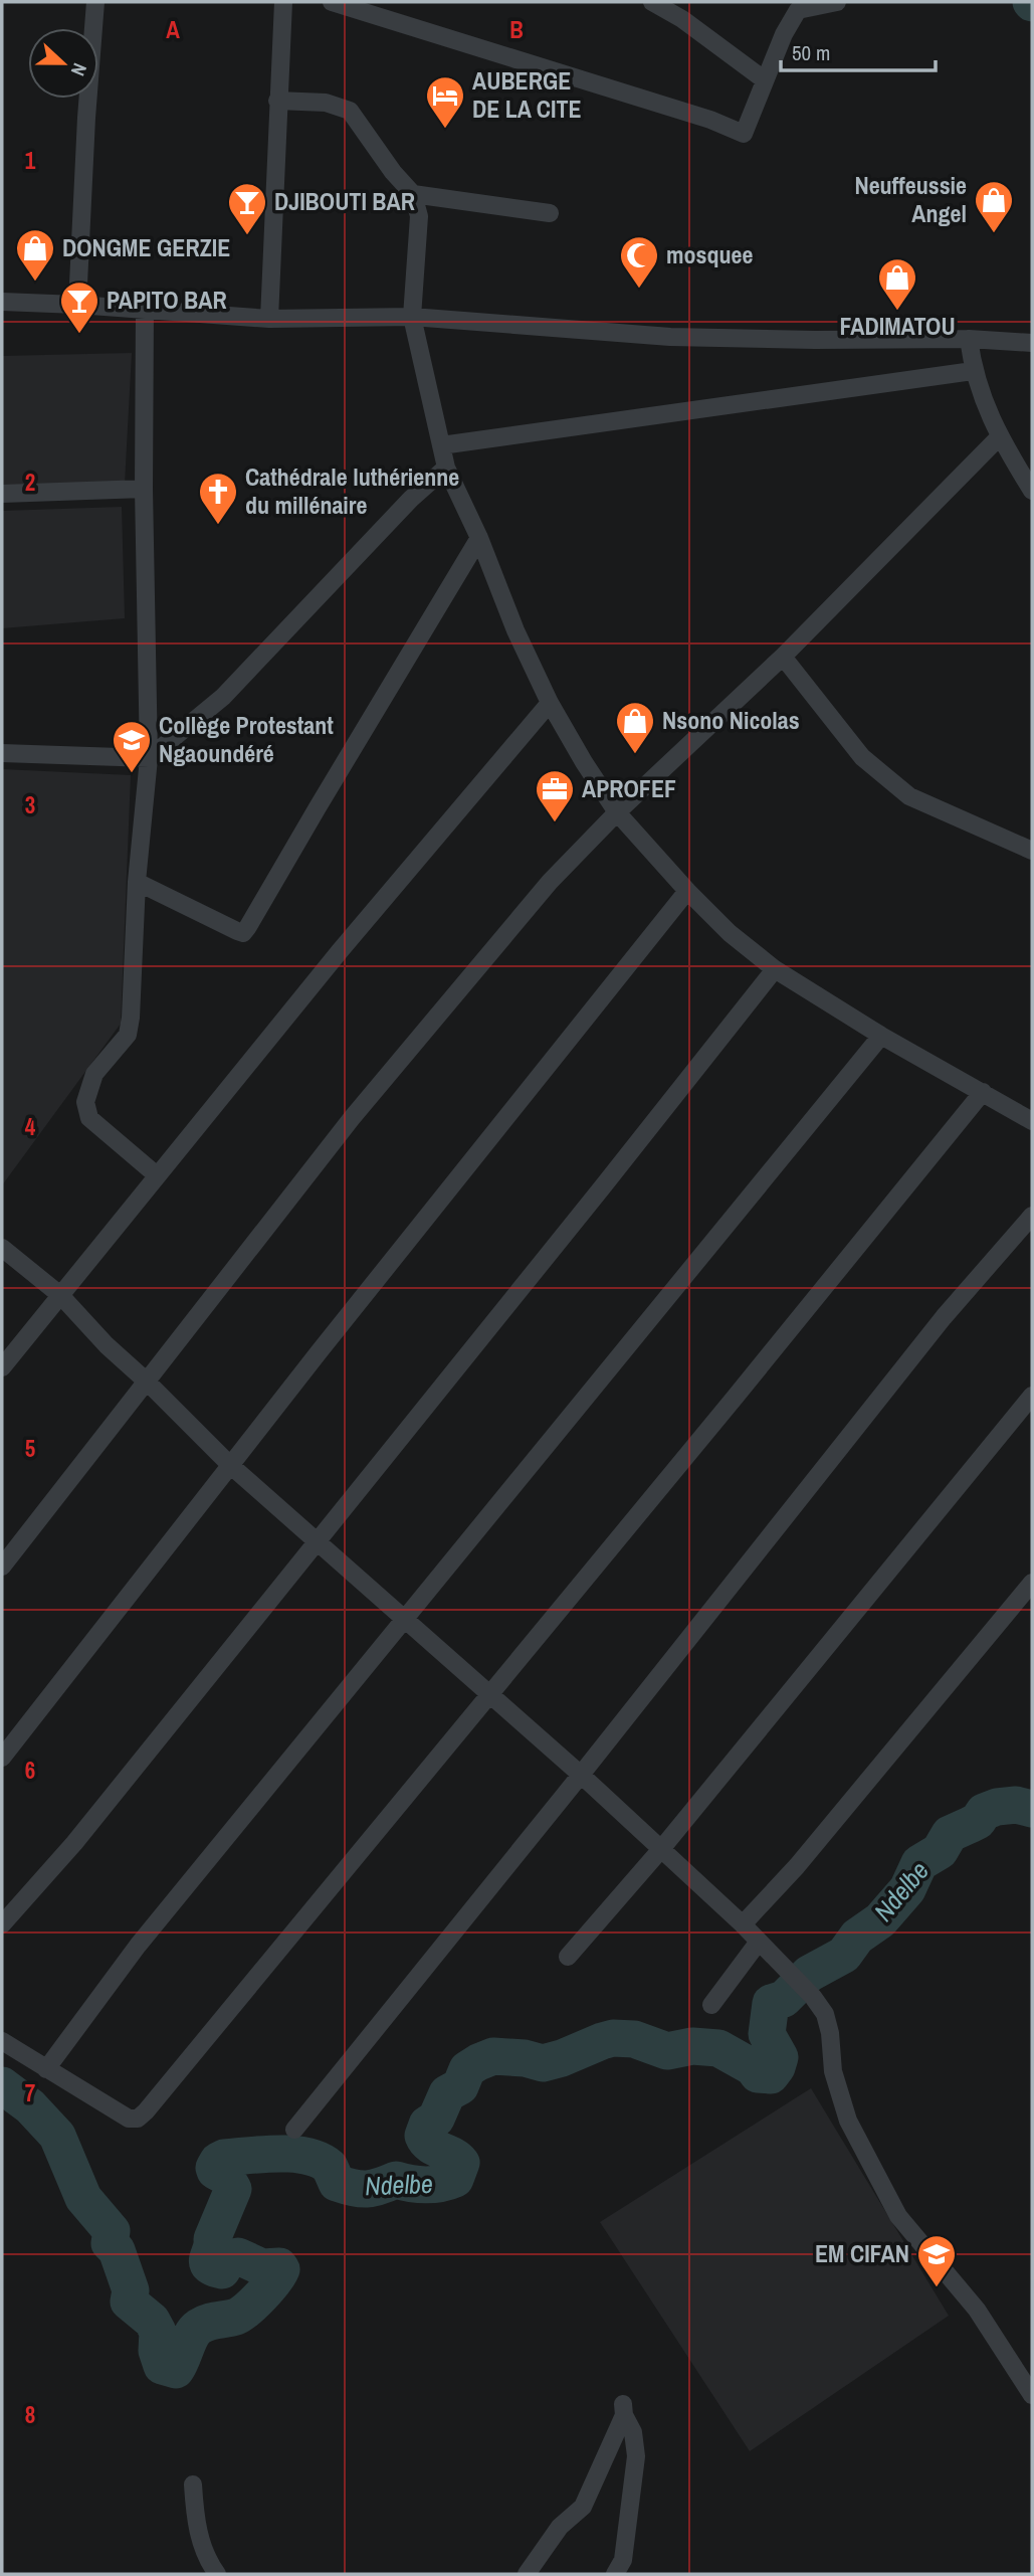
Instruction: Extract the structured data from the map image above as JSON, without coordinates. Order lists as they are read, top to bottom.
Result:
{
  "water": ["Ndelbe"],
  "places": {
    "hotel": ["AUBERGE DE LA CITE"],
    "shop": [
      "Neuffeussie Angel",
      "DONGME GERZIE",
      "FADIMATOU",
      "Nsono Nicolas"
    ],
    "bar": ["DJIBOUTI BAR", "PAPITO BAR"],
    "mosque": ["mosquee"],
    "church": ["Cathédrale luthérienne du millénaire"],
    "school or university": ["Collège Protestant Ngaoundéré", "EM CIFAN"],
    "office": ["APROFEF"]
  },
  "scale_bar": "50 m",
  "north": "right",
  "grid": {
    "columns": ["A", "B"],
    "rows": [
      "1",
      "2",
      "3",
      "4",
      "5",
      "6",
      "7",
      "8"
    ]
  }
}
